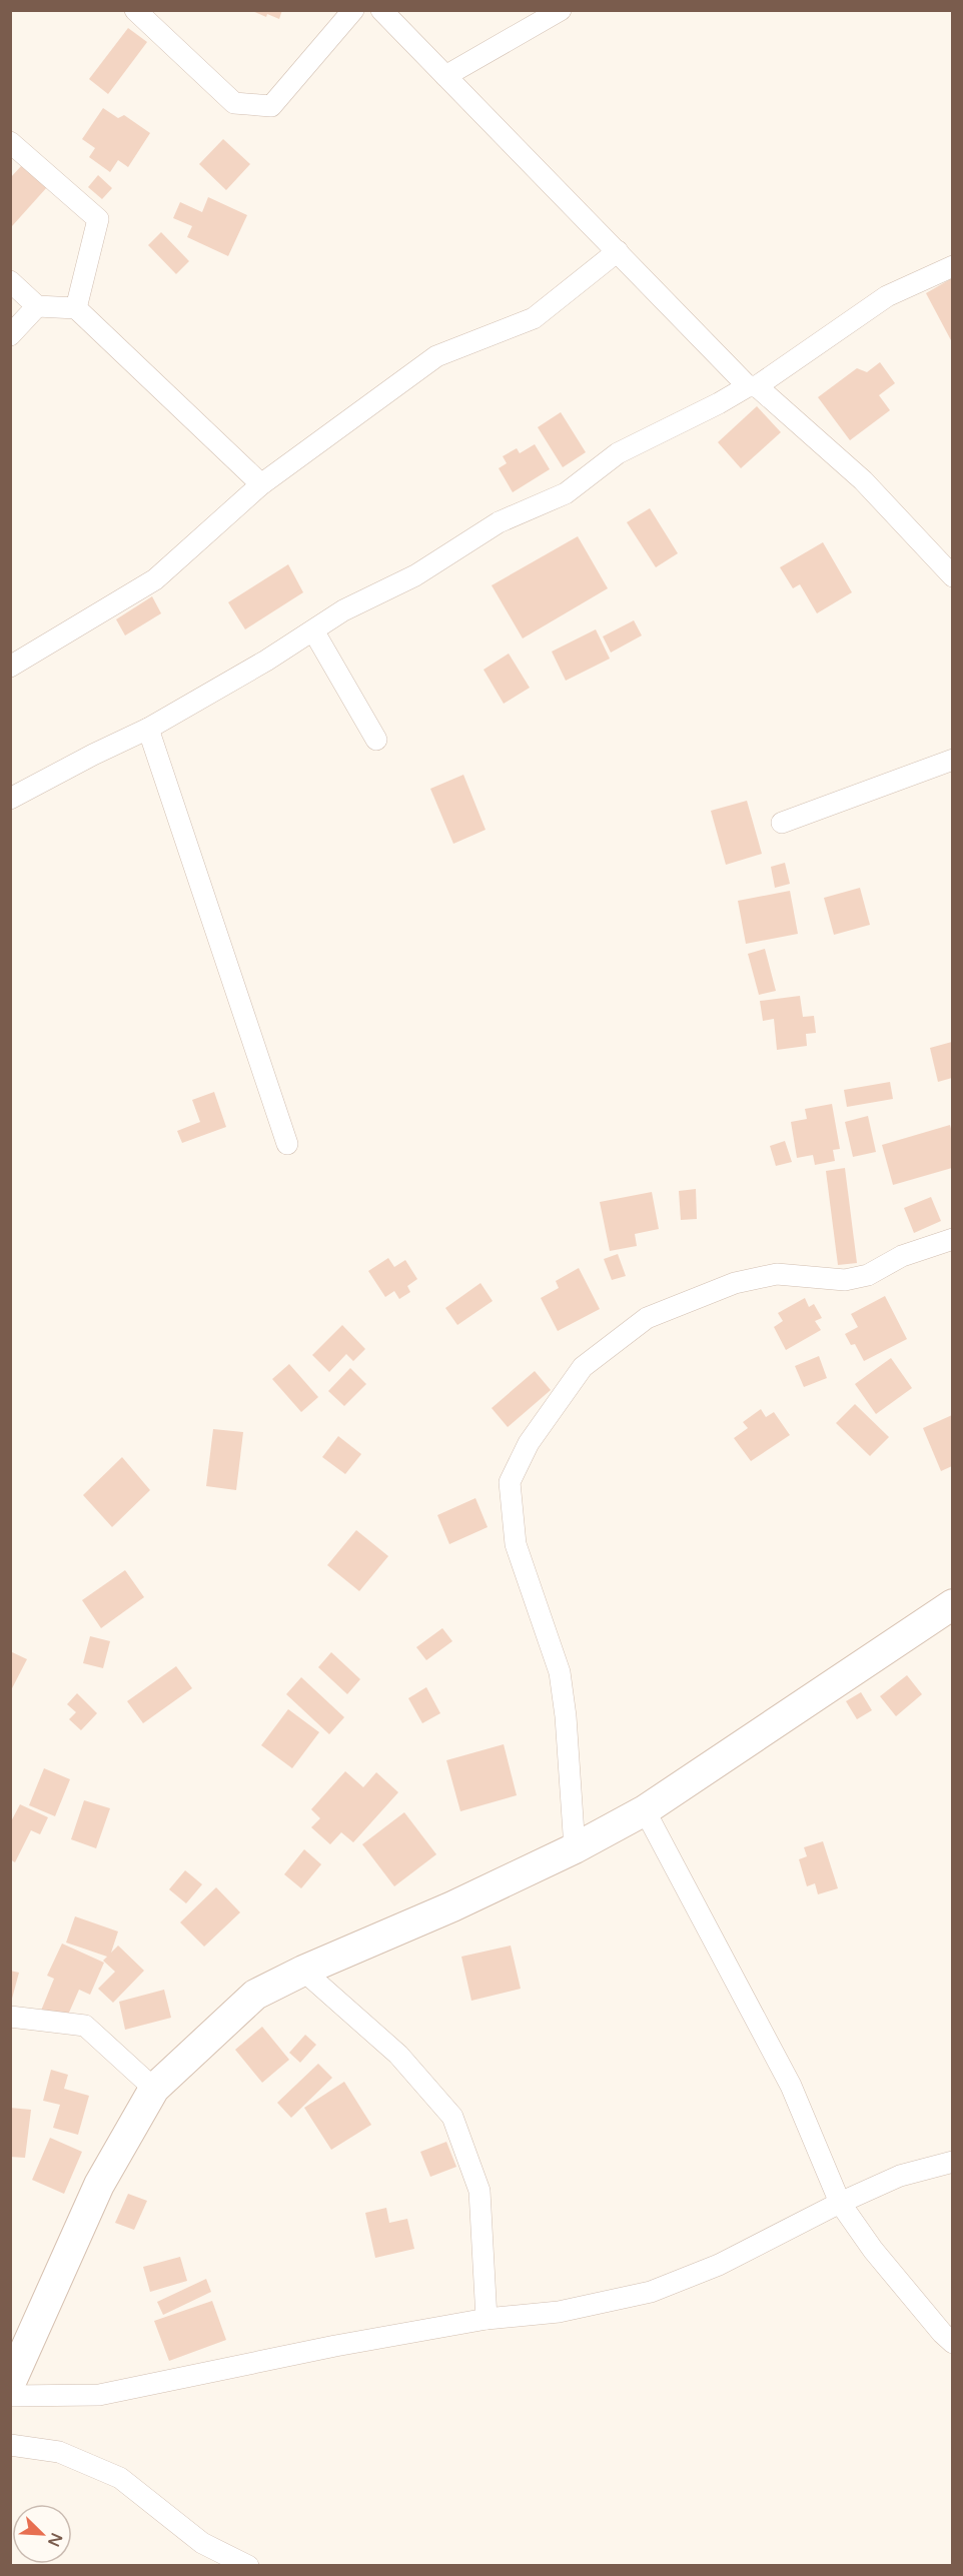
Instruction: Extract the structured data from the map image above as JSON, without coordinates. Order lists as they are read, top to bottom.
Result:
{
  "north": "bottom right"
}
